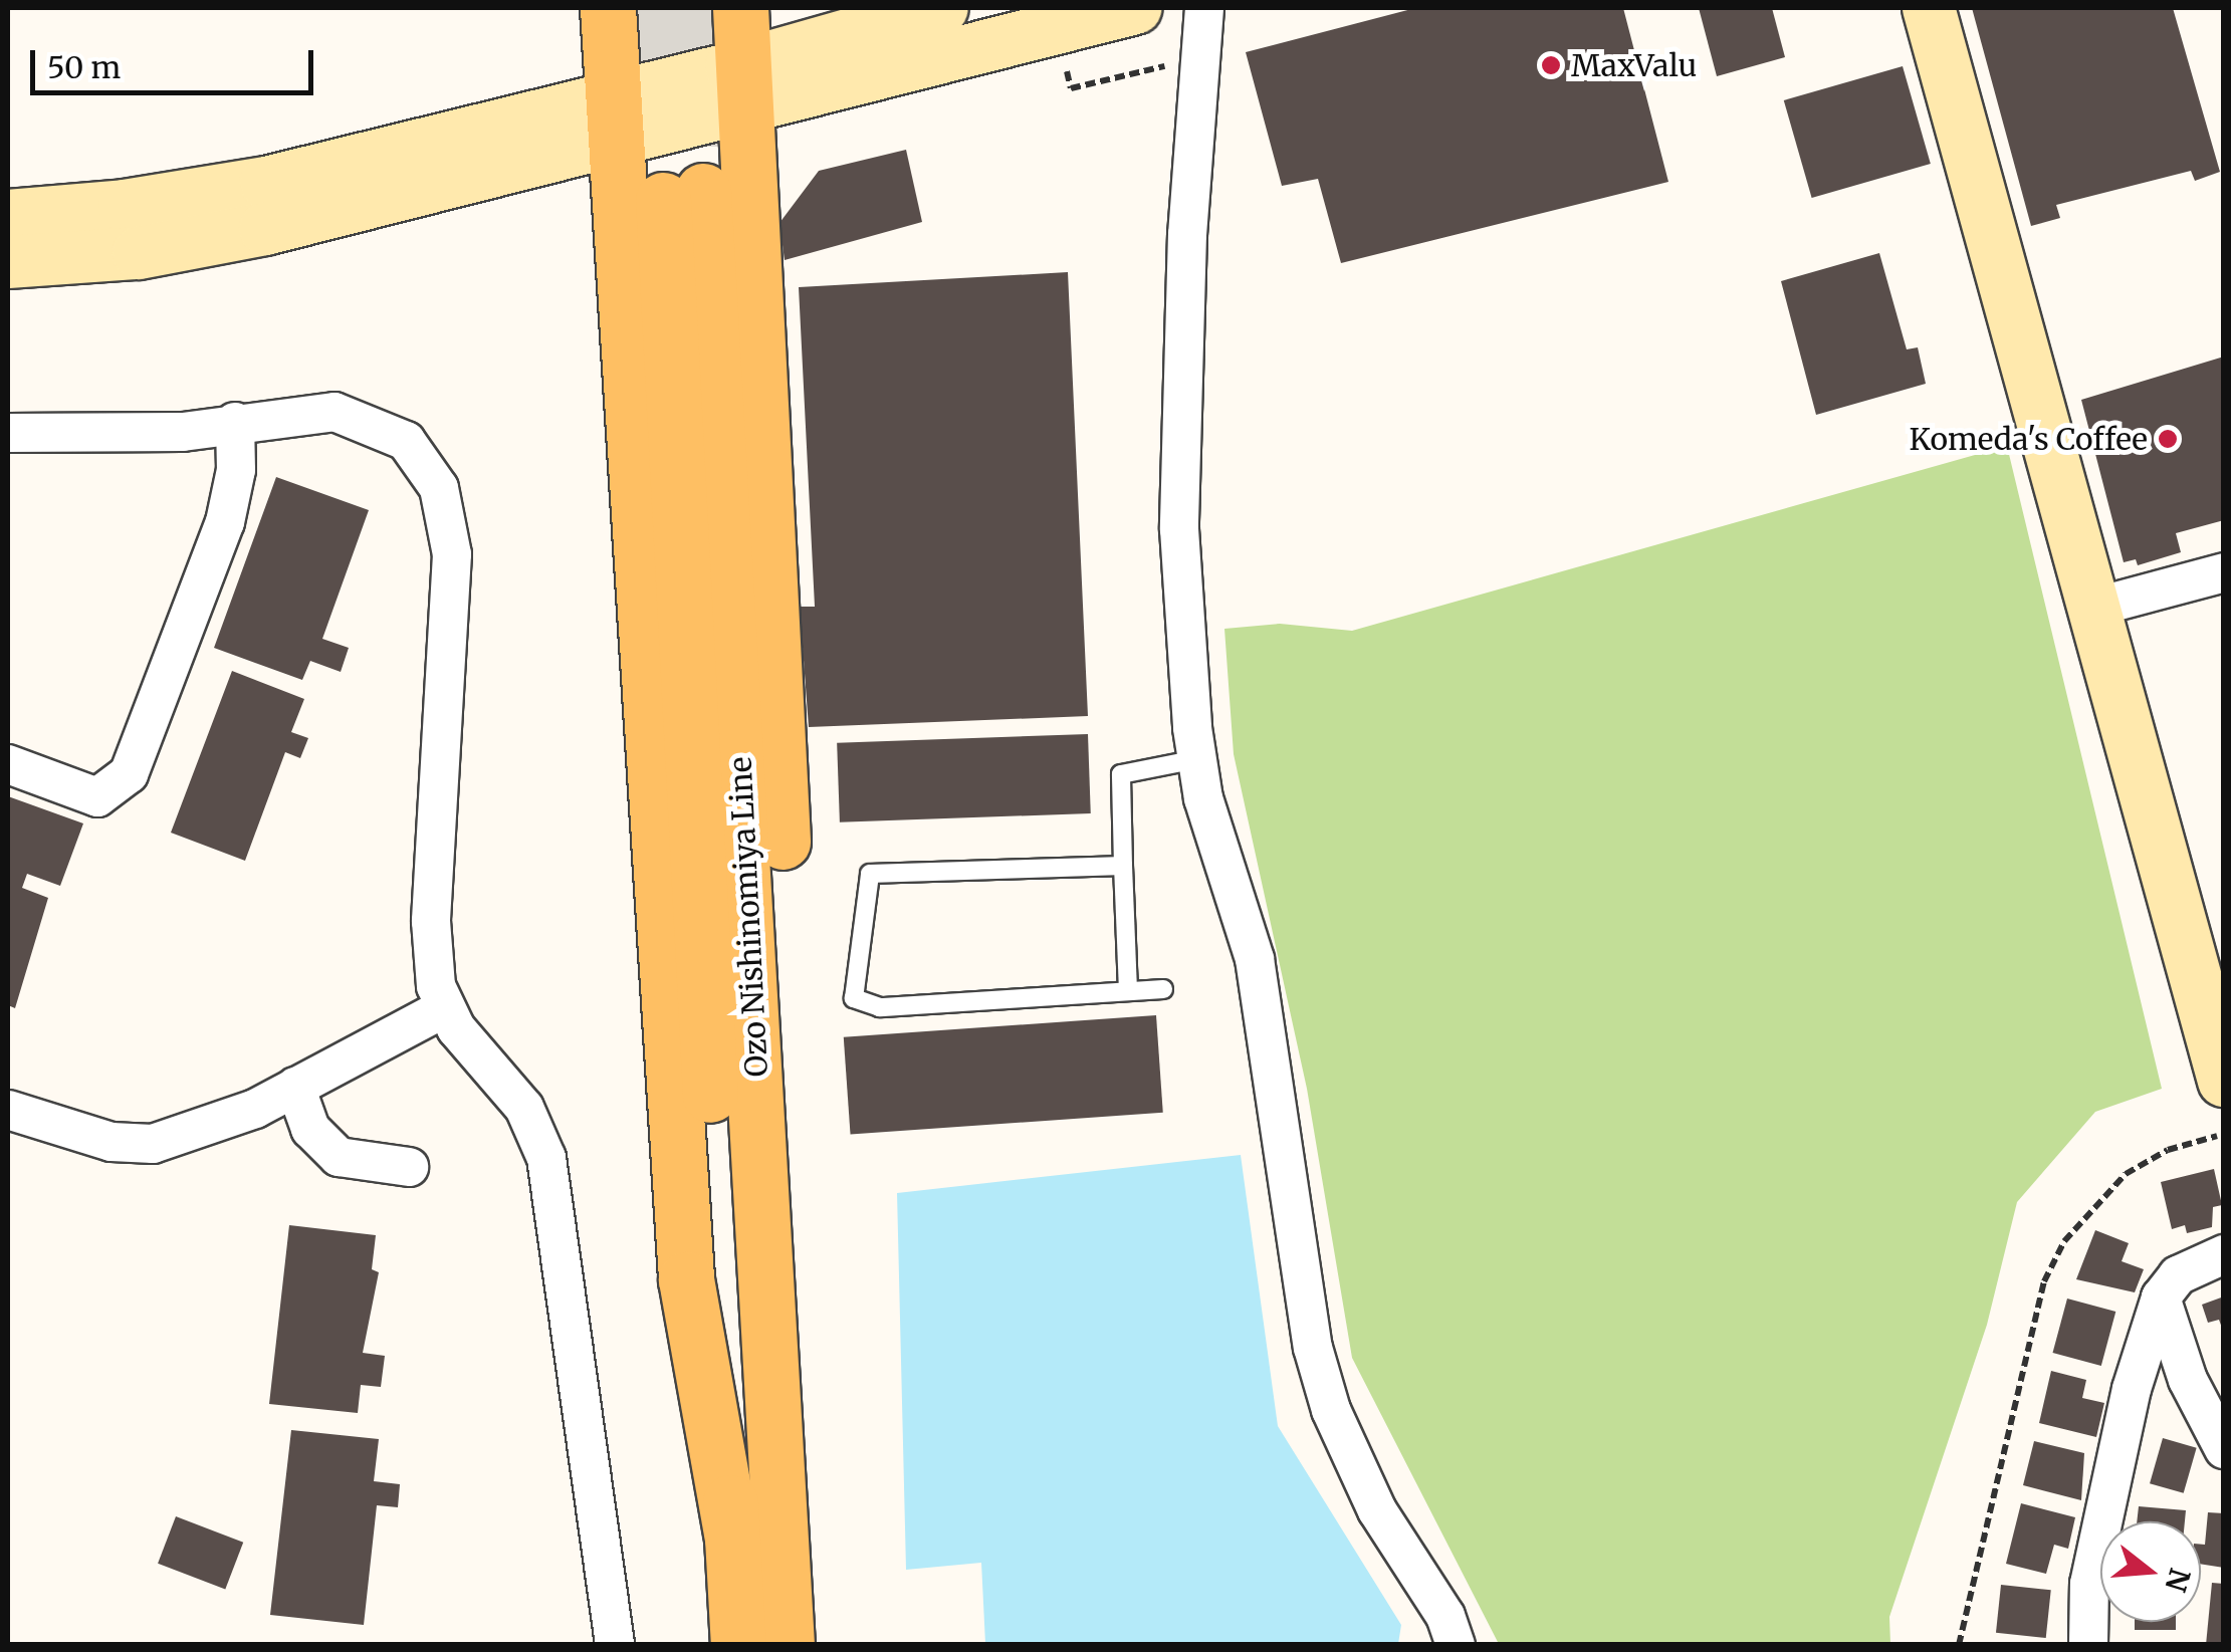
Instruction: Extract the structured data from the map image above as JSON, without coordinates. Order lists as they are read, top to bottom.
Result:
{
  "streets": {
    "main road": ["Ozo Nishinomiya Line"]
  },
  "places": ["MaxValu", "Komeda's Coffee"],
  "scale_bar": "50 m",
  "north": "right"
}
